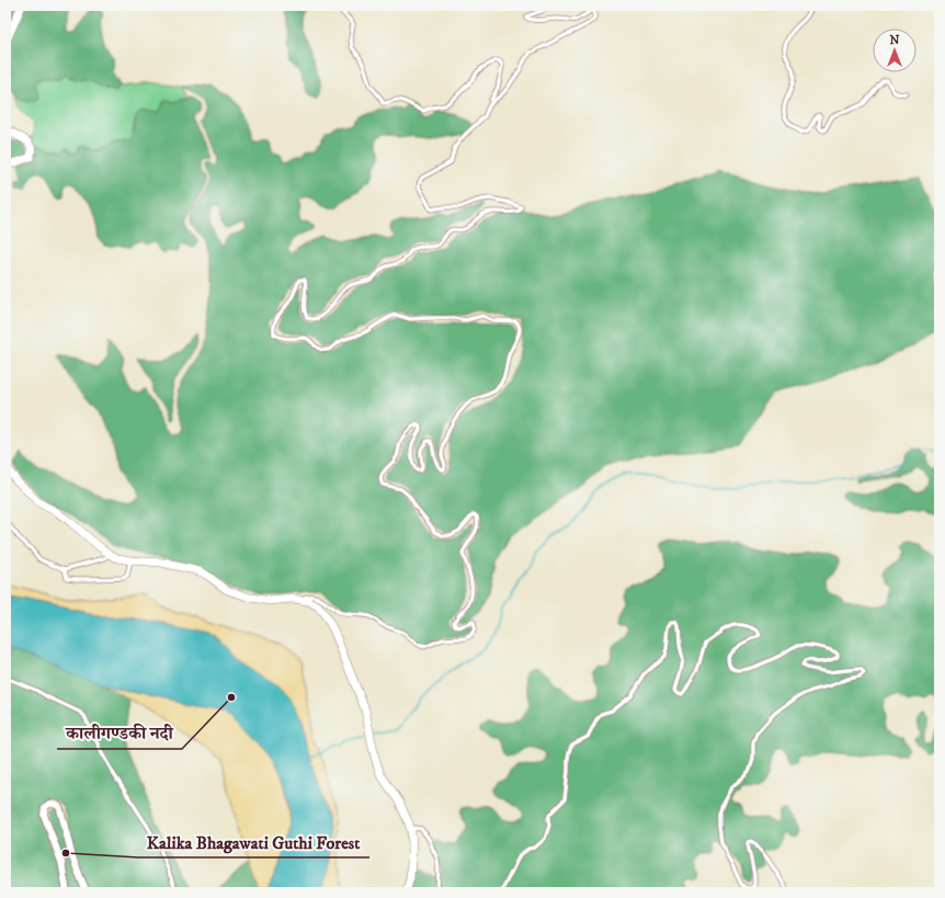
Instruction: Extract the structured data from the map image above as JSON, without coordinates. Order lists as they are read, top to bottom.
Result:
{
  "places": ["कालीगण्डकी नदी", "Kalika Bhagawati Guthi Forest"],
  "north": "top"
}
